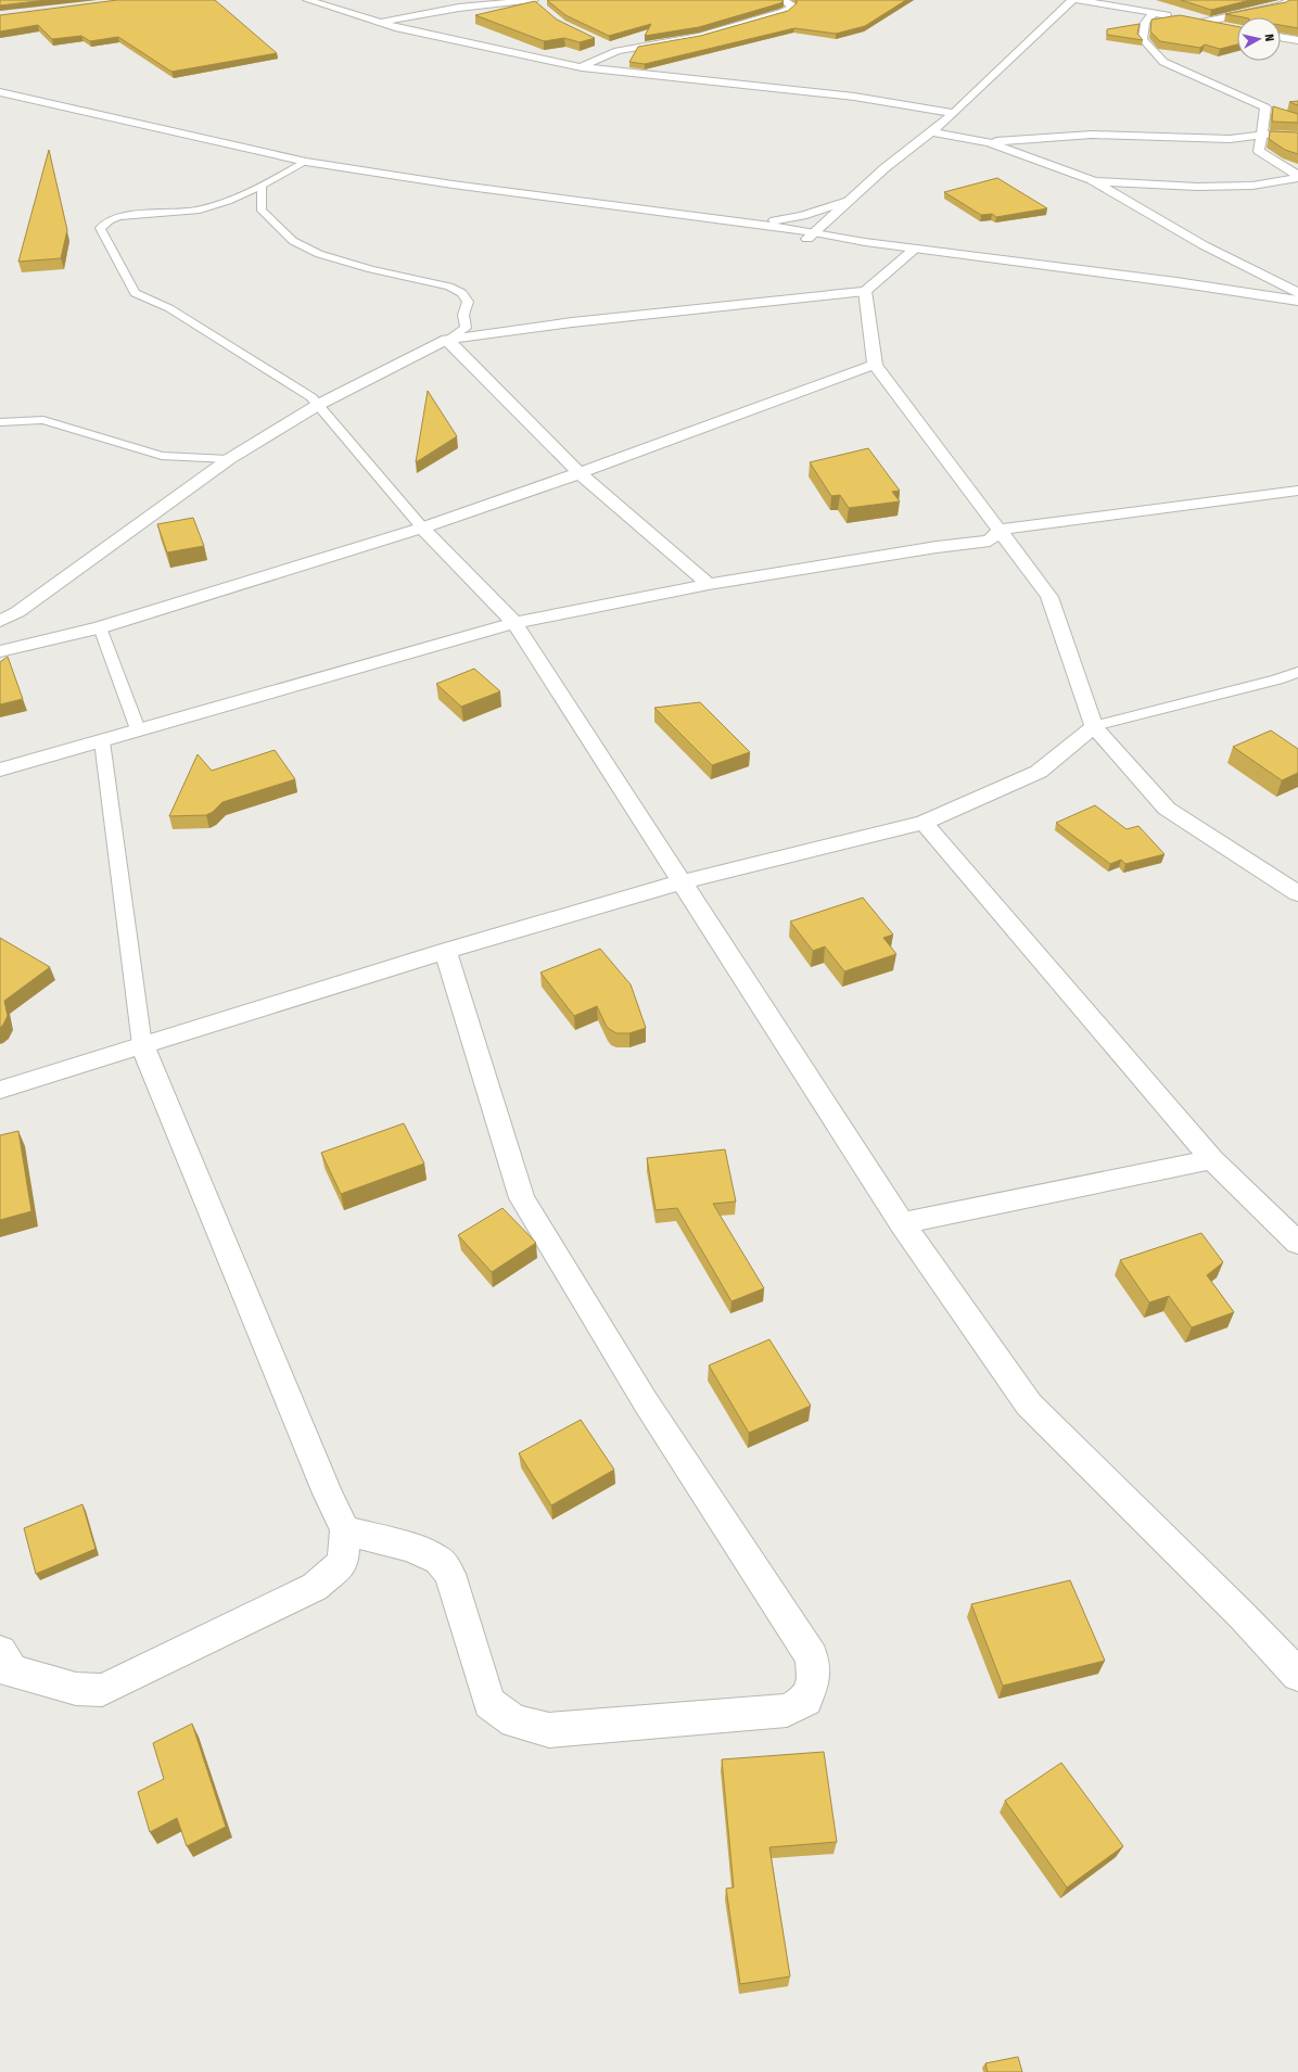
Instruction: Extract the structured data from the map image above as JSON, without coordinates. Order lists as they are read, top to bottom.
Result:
{
  "north": "right"
}
